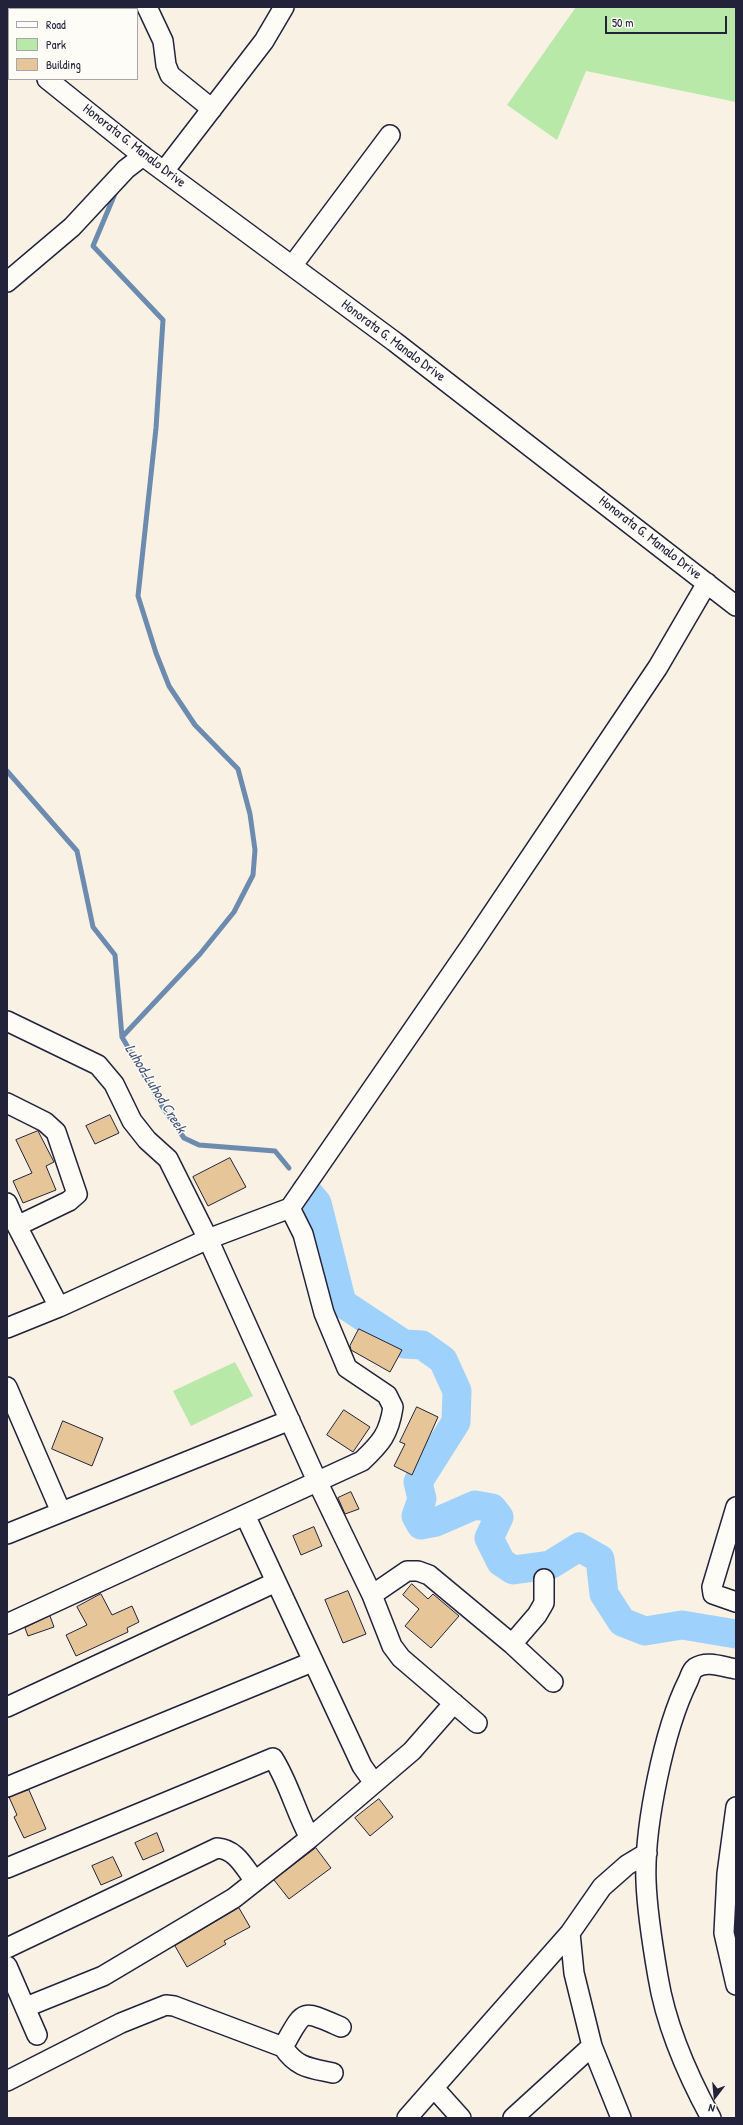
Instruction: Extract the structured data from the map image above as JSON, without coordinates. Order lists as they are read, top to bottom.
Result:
{
  "streets": {
    "street": ["Honorata G. Manalo Drive"]
  },
  "water": ["Luhod-Luhod Creek"],
  "legend": ["Road", "Park", "Building"],
  "scale_bar": "50 m",
  "north": "bottom"
}
